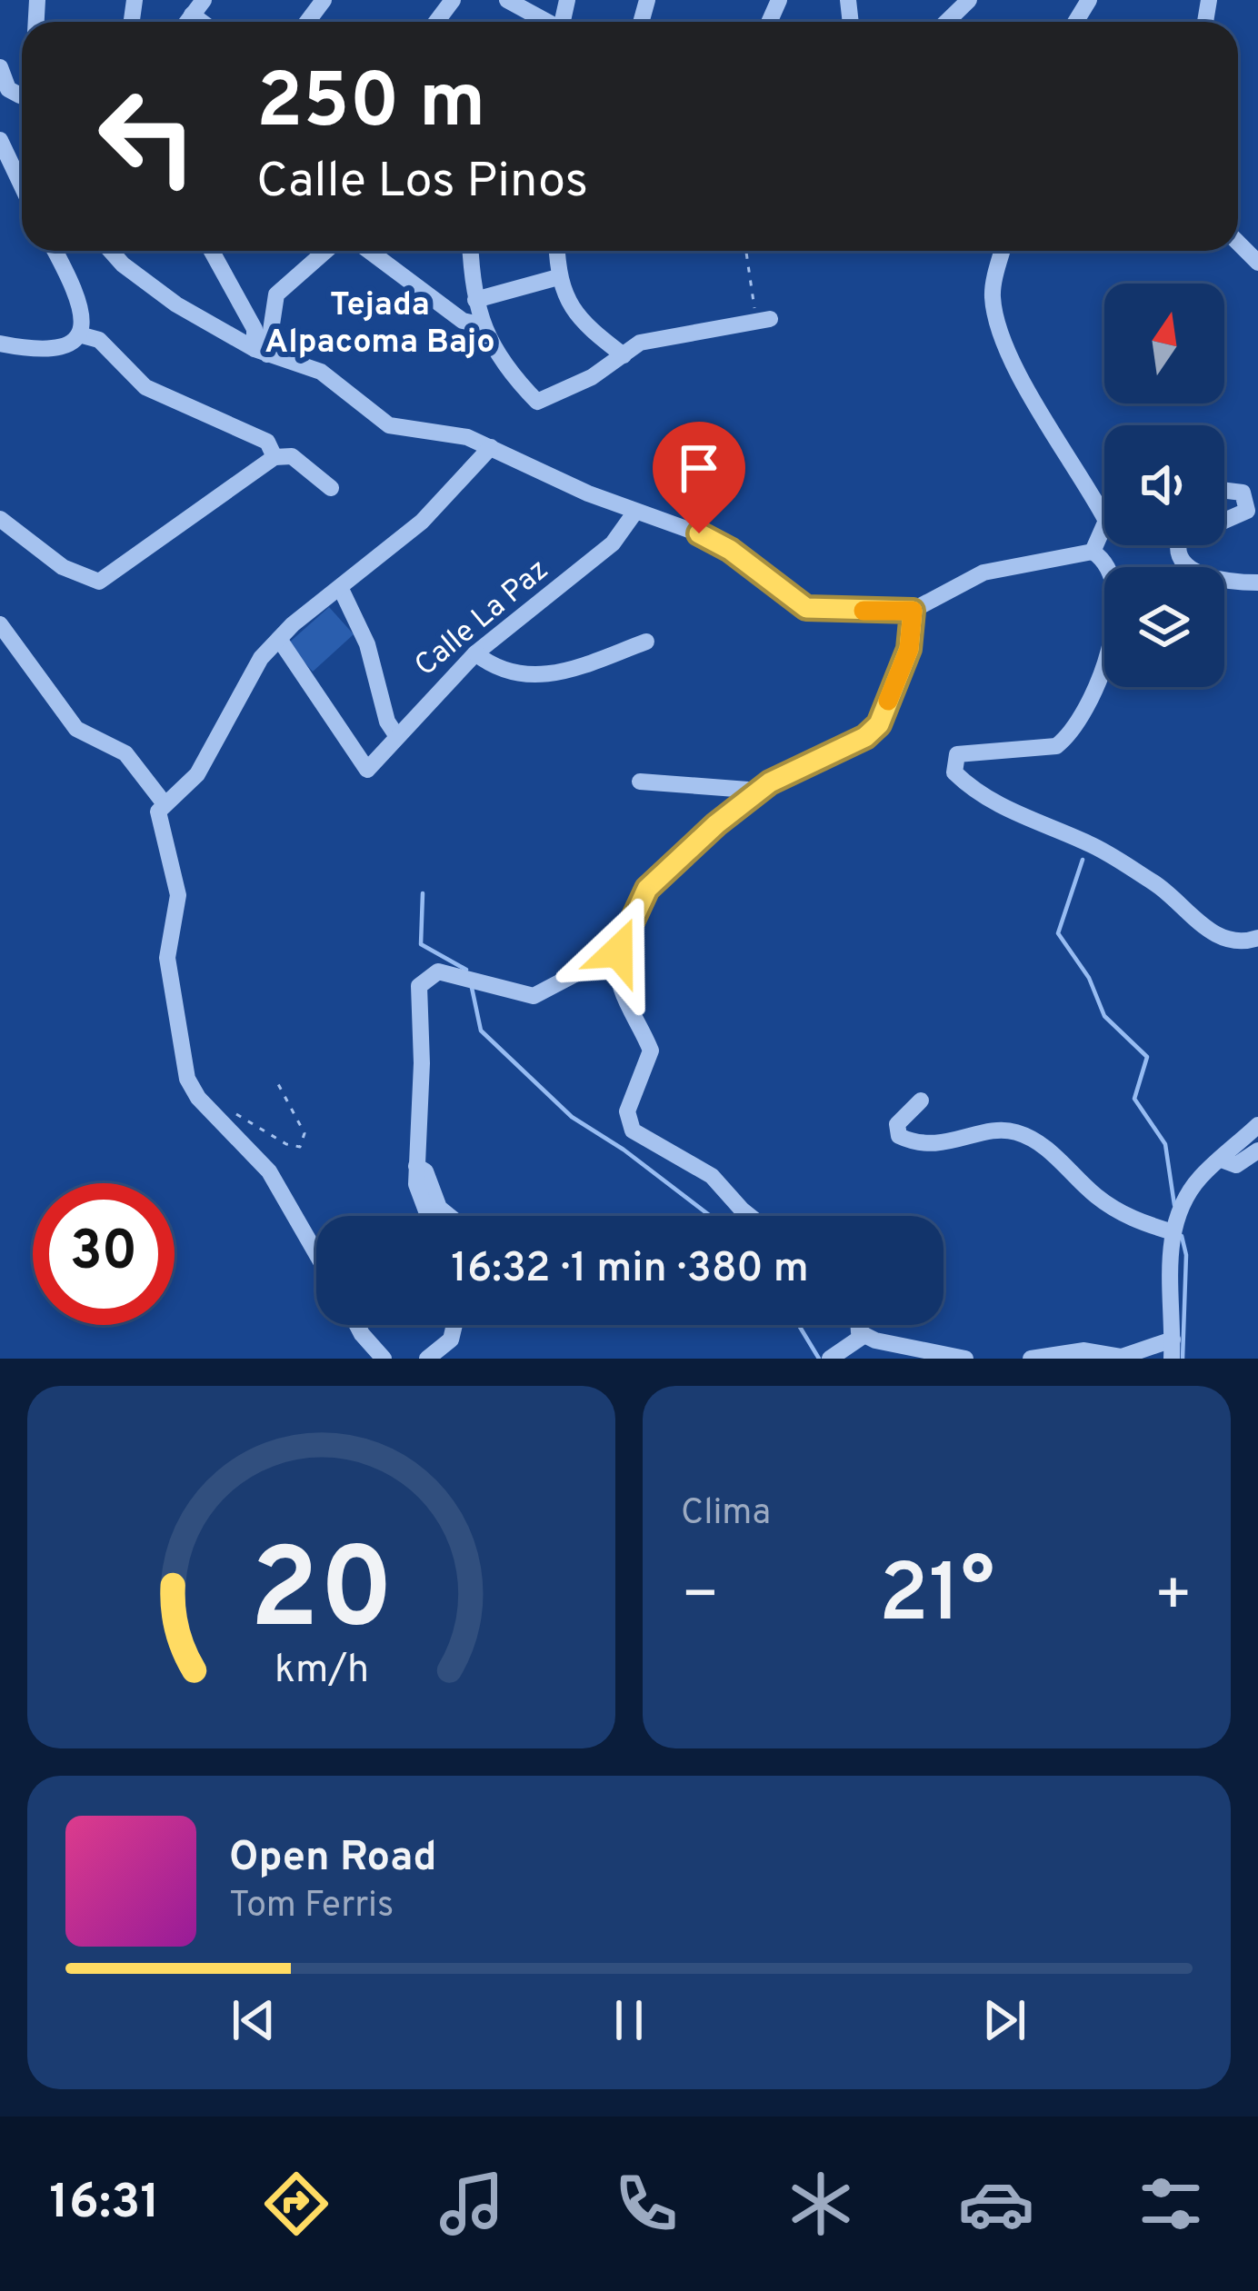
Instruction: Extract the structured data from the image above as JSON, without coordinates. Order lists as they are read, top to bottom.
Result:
{
  "streets": {
    "street": ["Calle La Paz"]
  },
  "districts": ["Tejada Alpacoma Bajo"],
  "north": "top",
  "page": {
    "turn": ["250 m", "Calle Los Pinos"],
    "limit": "30",
    "trip": "16:32 · 1 min · 380 m",
    "tile": "Clima",
    "heat": ["−", "21°", "+"],
    "song": ["Open Road", "Tom Ferris"],
    "tabs": "16:31",
    "gauge": ["20", "km/h"]
  }
}
